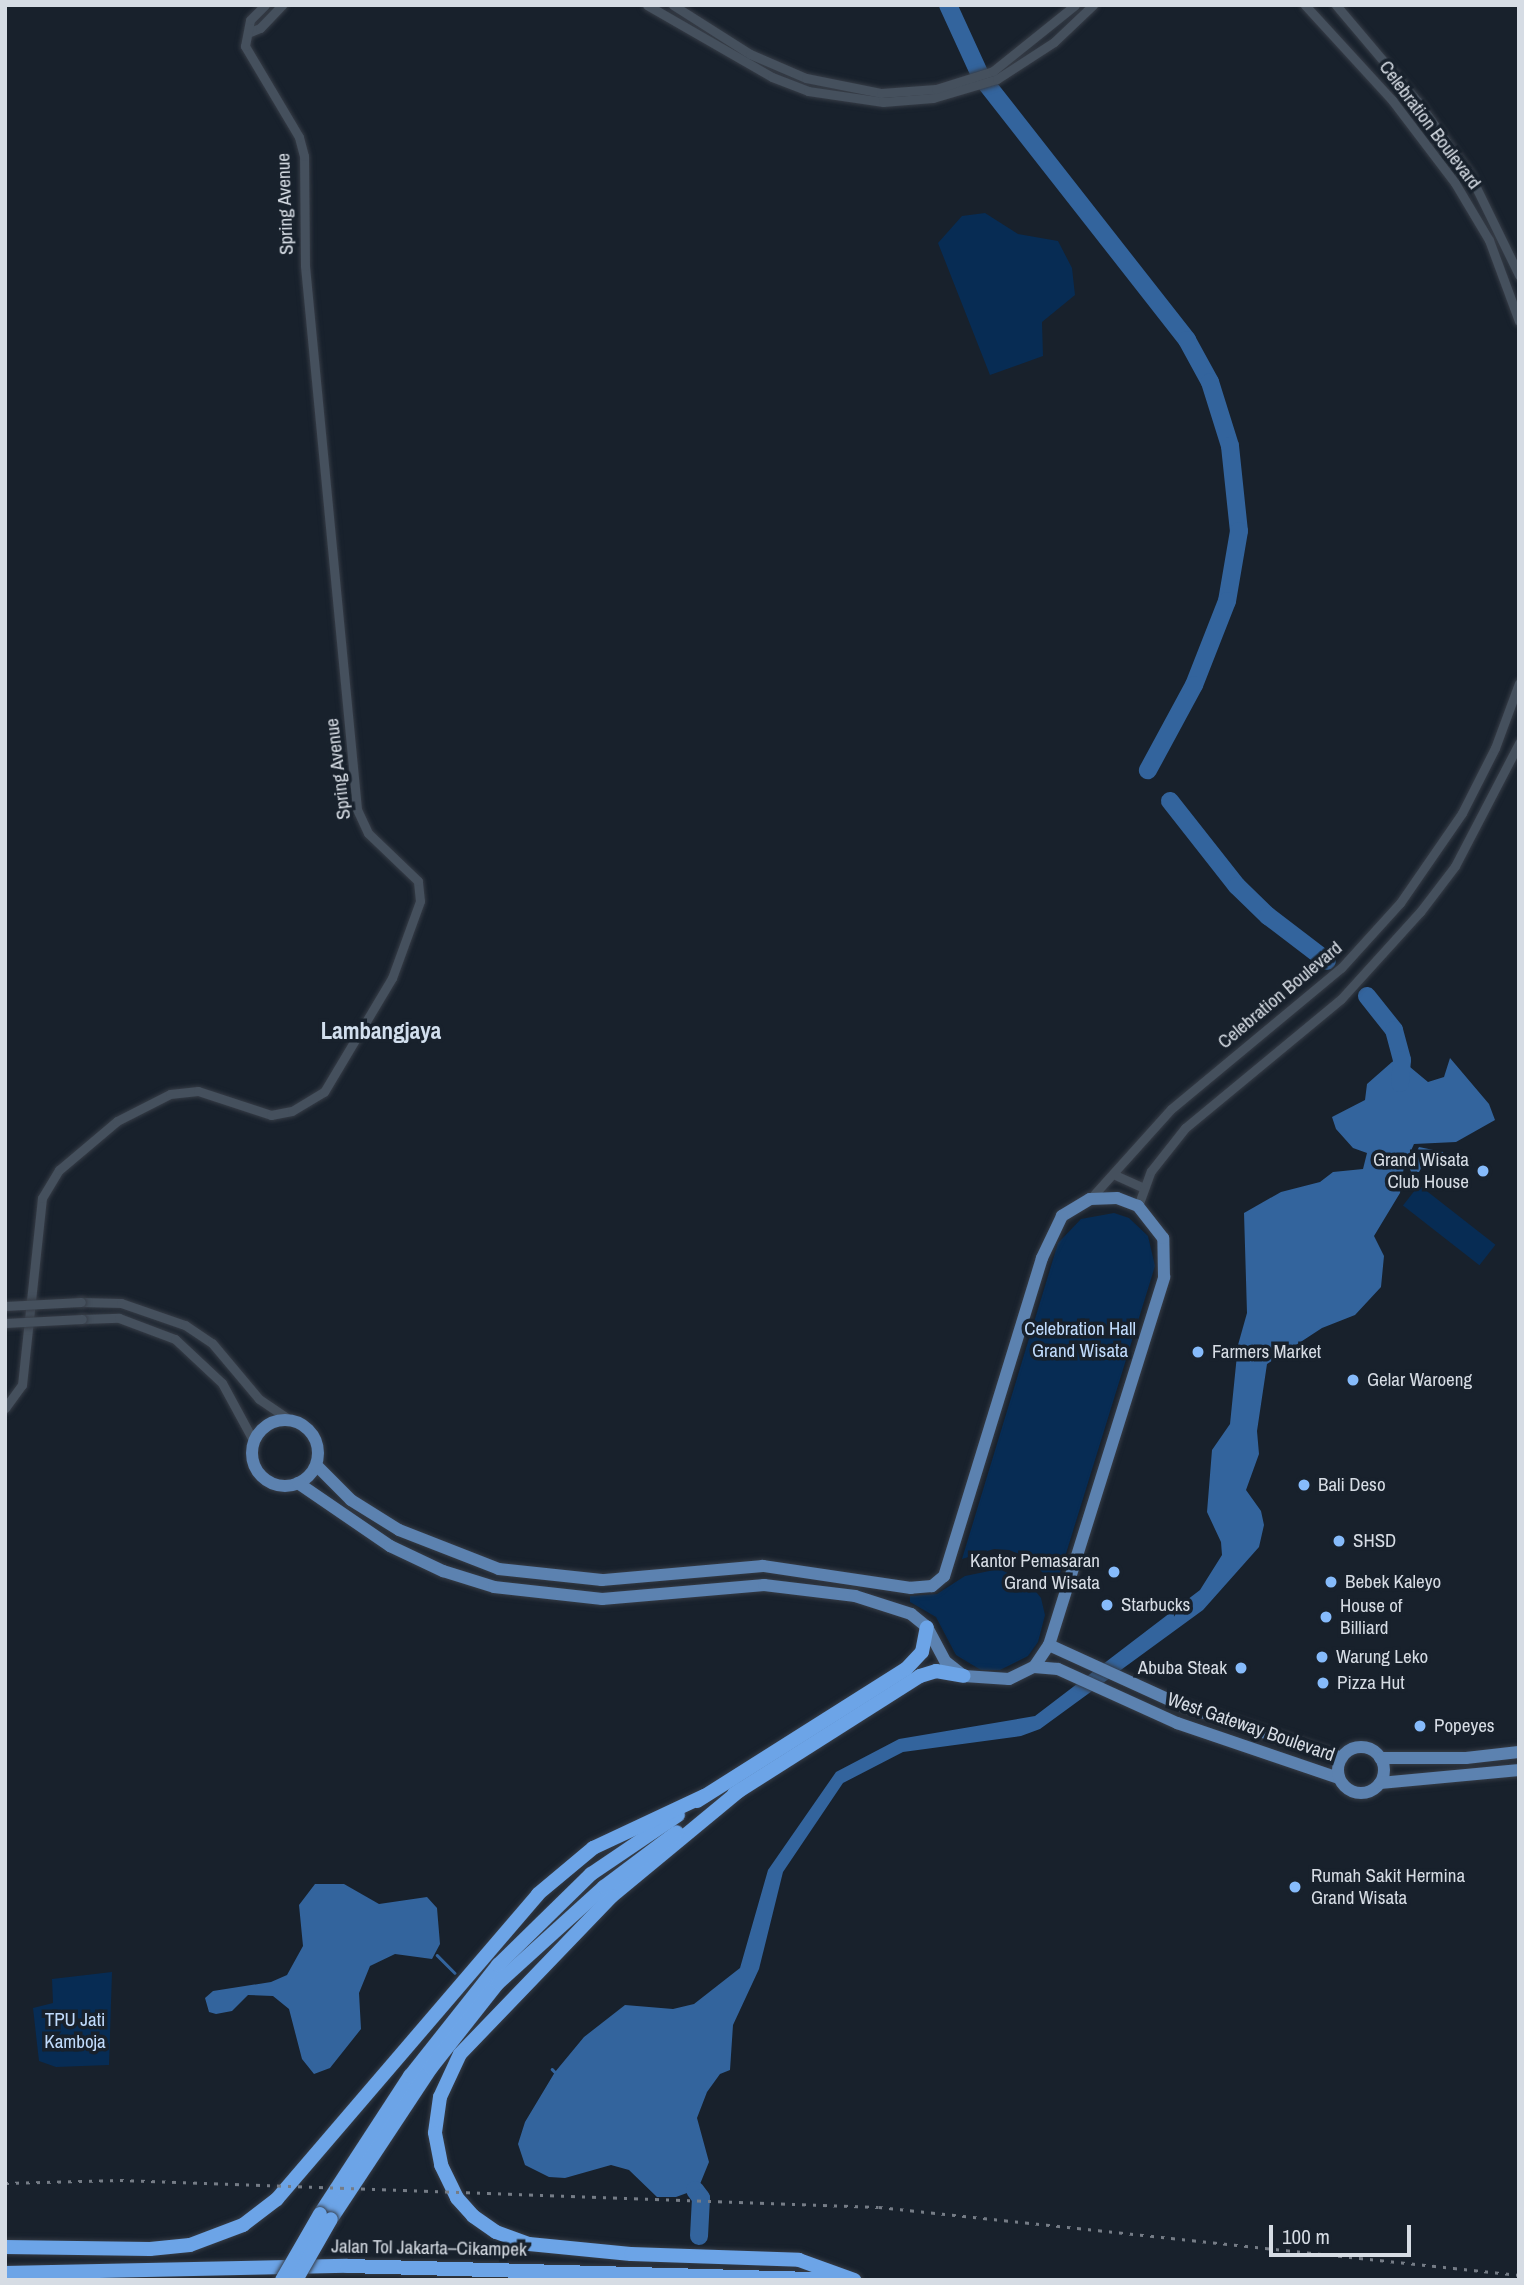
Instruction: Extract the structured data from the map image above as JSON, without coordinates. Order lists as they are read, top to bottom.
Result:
{
  "streets": {
    "highway": ["Jalan Tol Jakarta–Cikampek"],
    "main road": ["West Gateway Boulevard"],
    "street": ["Celebration Boulevard", "Spring Avenue"]
  },
  "districts": ["Lambangjaya"],
  "parks": ["Celebration Hall Grand Wisata", "TPU Jati Kamboja"],
  "places": [
    "Grand Wisata Club House",
    "Farmers Market",
    "Gelar Waroeng",
    "Bali Deso",
    "SHSD",
    "Kantor Pemasaran Grand Wisata",
    "Bebek Kaleyo",
    "Starbucks",
    "House of Billiard",
    "Warung Leko",
    "Abuba Steak",
    "Pizza Hut",
    "Popeyes",
    "Rumah Sakit Hermina Grand Wisata"
  ],
  "scale_bar": "100 m"
}
